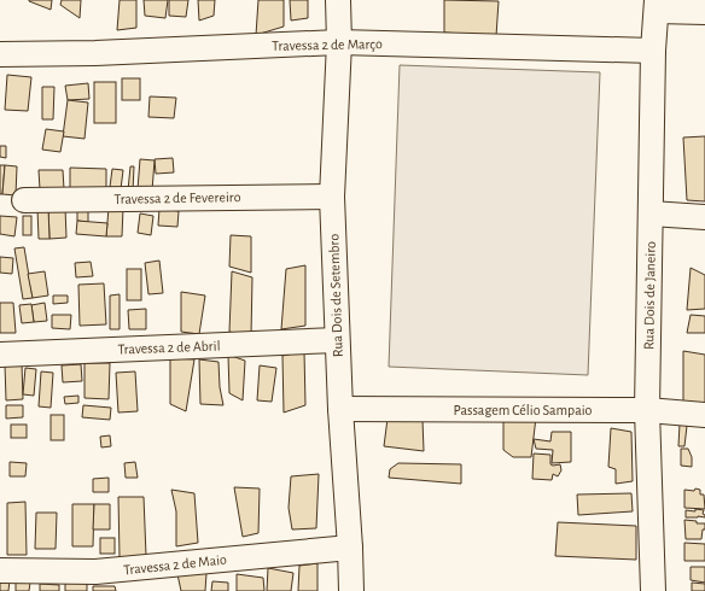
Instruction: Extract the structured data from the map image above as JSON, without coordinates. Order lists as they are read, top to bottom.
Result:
{
  "streets": {
    "street": [
      "Travessa 2 de Março",
      "Travessa 2 de Fevereiro",
      "Rua Dois de Setembro",
      "Rua Dois de Janeiro",
      "Travessa 2 de Abril",
      "Passagem Célio Sampaio",
      "Travessa 2 de Maio"
    ]
  },
  "crossings": [
    ["Travessa 2 de Março", "Rua Dois de Setembro"],
    ["Travessa 2 de Março", "Rua Dois de Janeiro"],
    ["Travessa 2 de Fevereiro", "Rua Dois de Setembro"],
    ["Rua Dois de Setembro", "Travessa 2 de Abril"],
    ["Rua Dois de Setembro", "Passagem Célio Sampaio"],
    ["Rua Dois de Setembro", "Travessa 2 de Maio"],
    ["Rua Dois de Janeiro", "Passagem Célio Sampaio"]
  ]
}
